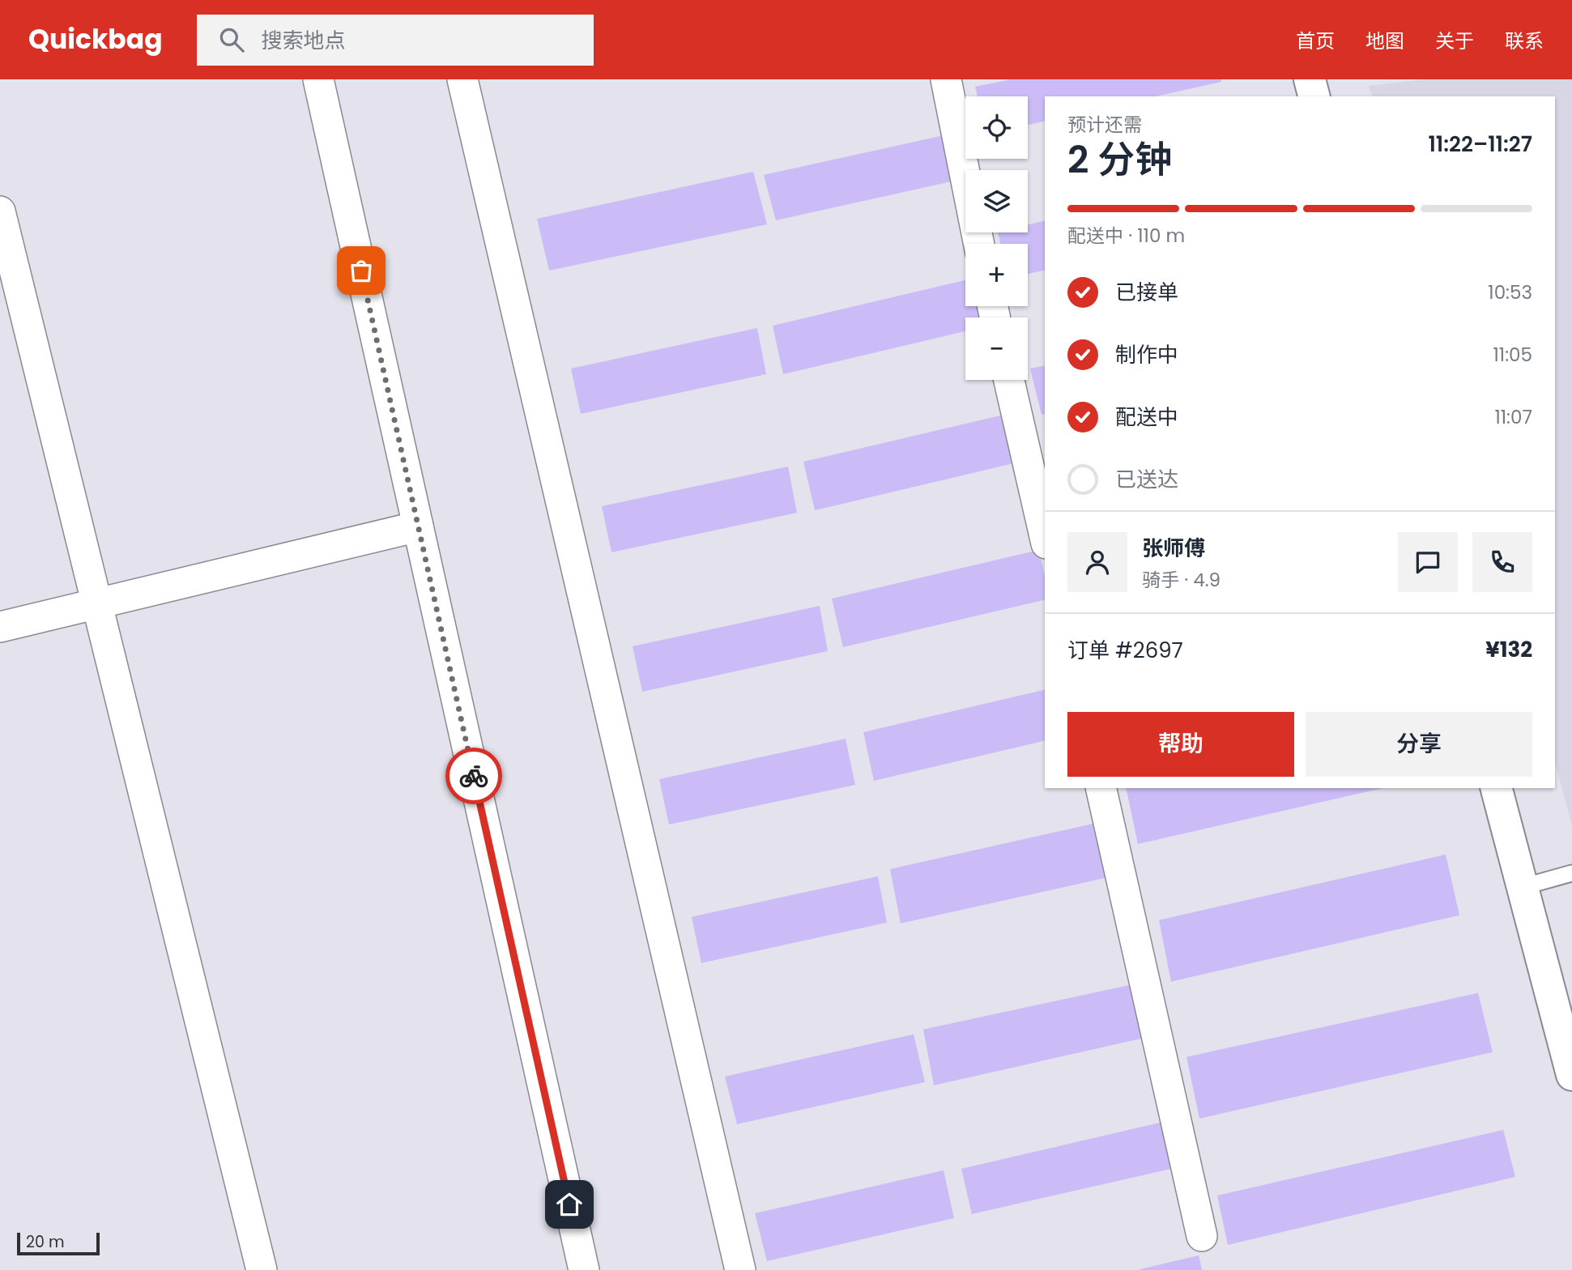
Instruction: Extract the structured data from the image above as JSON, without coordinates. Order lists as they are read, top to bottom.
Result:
{
  "scale_bar": "20 m",
  "page": {
    "header": "Quickbag",
    "search": "搜索地点",
    "nav": [
      "首页",
      "地图",
      "关于",
      "联系"
    ],
    "map_buttons": ["+", "−"],
    "heading": ["2 分钟", "预计还需", "11:22–11:27"],
    "panel": [
      "张师傅",
      "骑手 · 4.9",
      "订单 #2697",
      "¥132"
    ],
    "bar": "配送中 · 110 m",
    "list": [
      ["已接单", "10:53"],
      ["制作中", "11:05"],
      ["配送中", "11:07"],
      "已送达"
    ],
    "buttons": ["帮助", "分享"],
    "scale": "20 m"
  }
}
